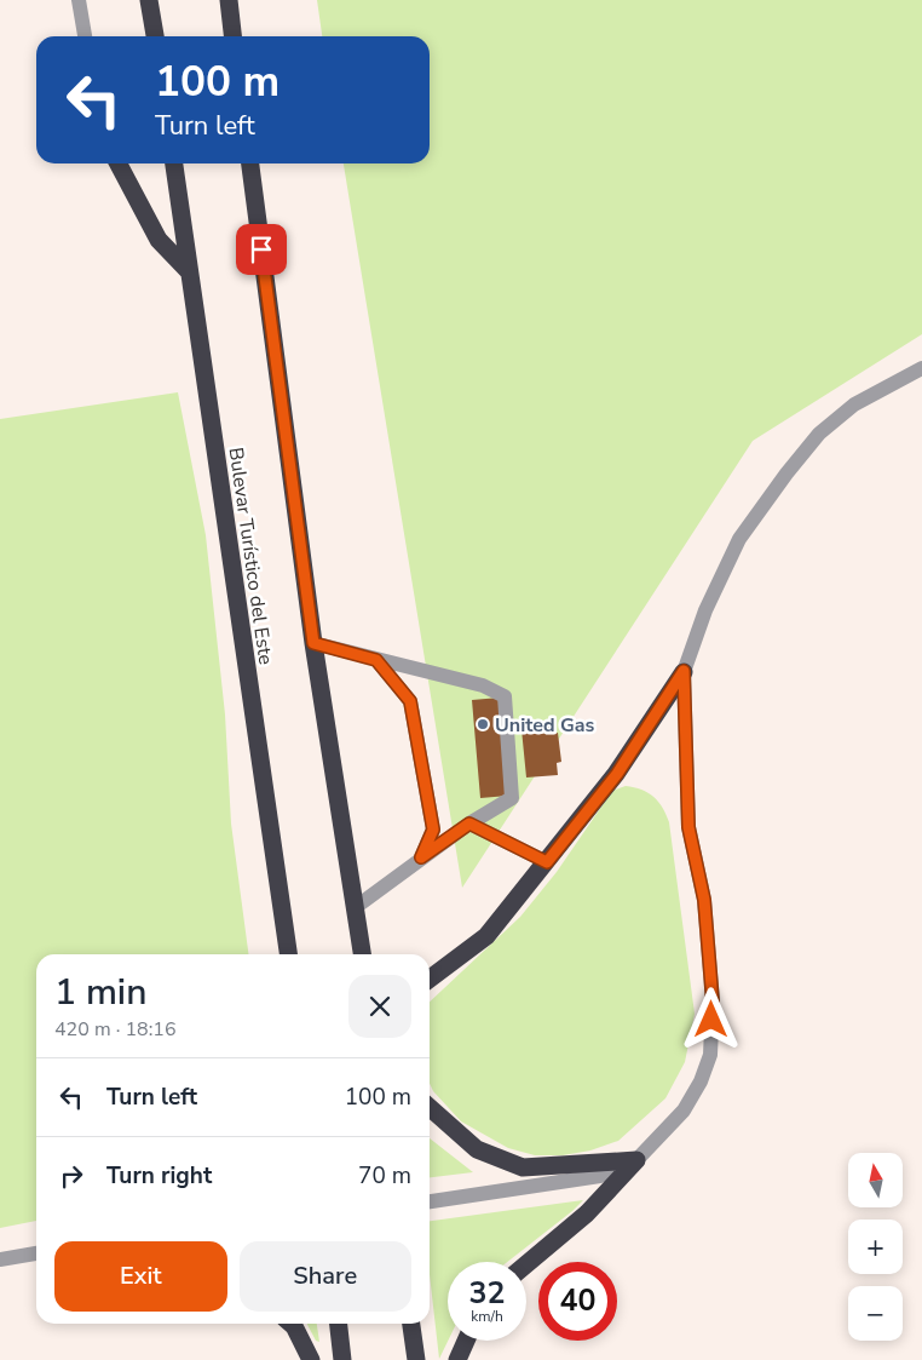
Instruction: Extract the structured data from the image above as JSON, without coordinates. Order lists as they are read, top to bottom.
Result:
{
  "streets": {
    "highway": ["Bulevar Turístico del Este"]
  },
  "places": ["United Gas"],
  "north": "top",
  "page": {
    "turn": ["100 m", "Turn left"],
    "heading": ["1 min", "420 m · 18:16"],
    "list": [
      {
        "name": "Turn left",
        "value": "100 m"
      },
      {
        "name": "Turn right",
        "value": "70 m"
      }
    ],
    "map_buttons": ["+", "−"],
    "buttons": ["Exit", "Share"],
    "speed": "32 km/h",
    "limit": "40"
  }
}
